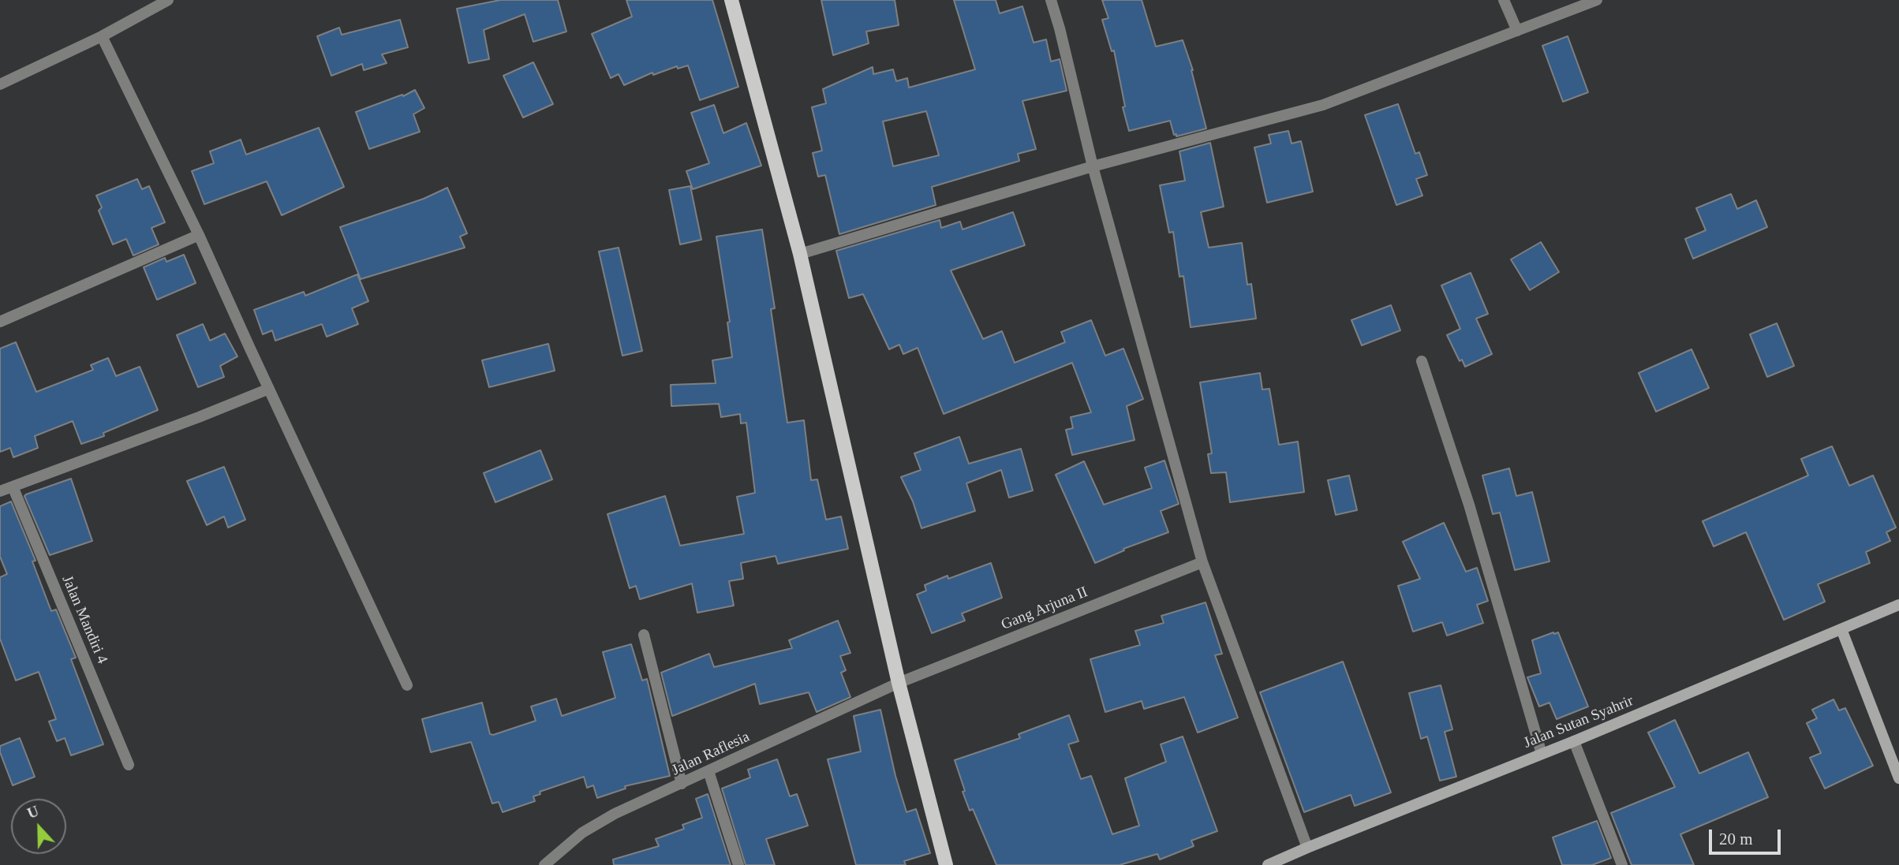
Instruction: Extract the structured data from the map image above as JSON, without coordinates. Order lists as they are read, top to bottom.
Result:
{
  "streets": {
    "street": [
      "Gang Arjuna II",
      "Jalan Mandiri 4",
      "Jalan Sutan Syahrir",
      "Jalan Raflesia"
    ]
  },
  "crossings": [
    ["Gang Arjuna II", "Jalan Raflesia"]
  ],
  "scale_bar": "20 m",
  "north": "top"
}
